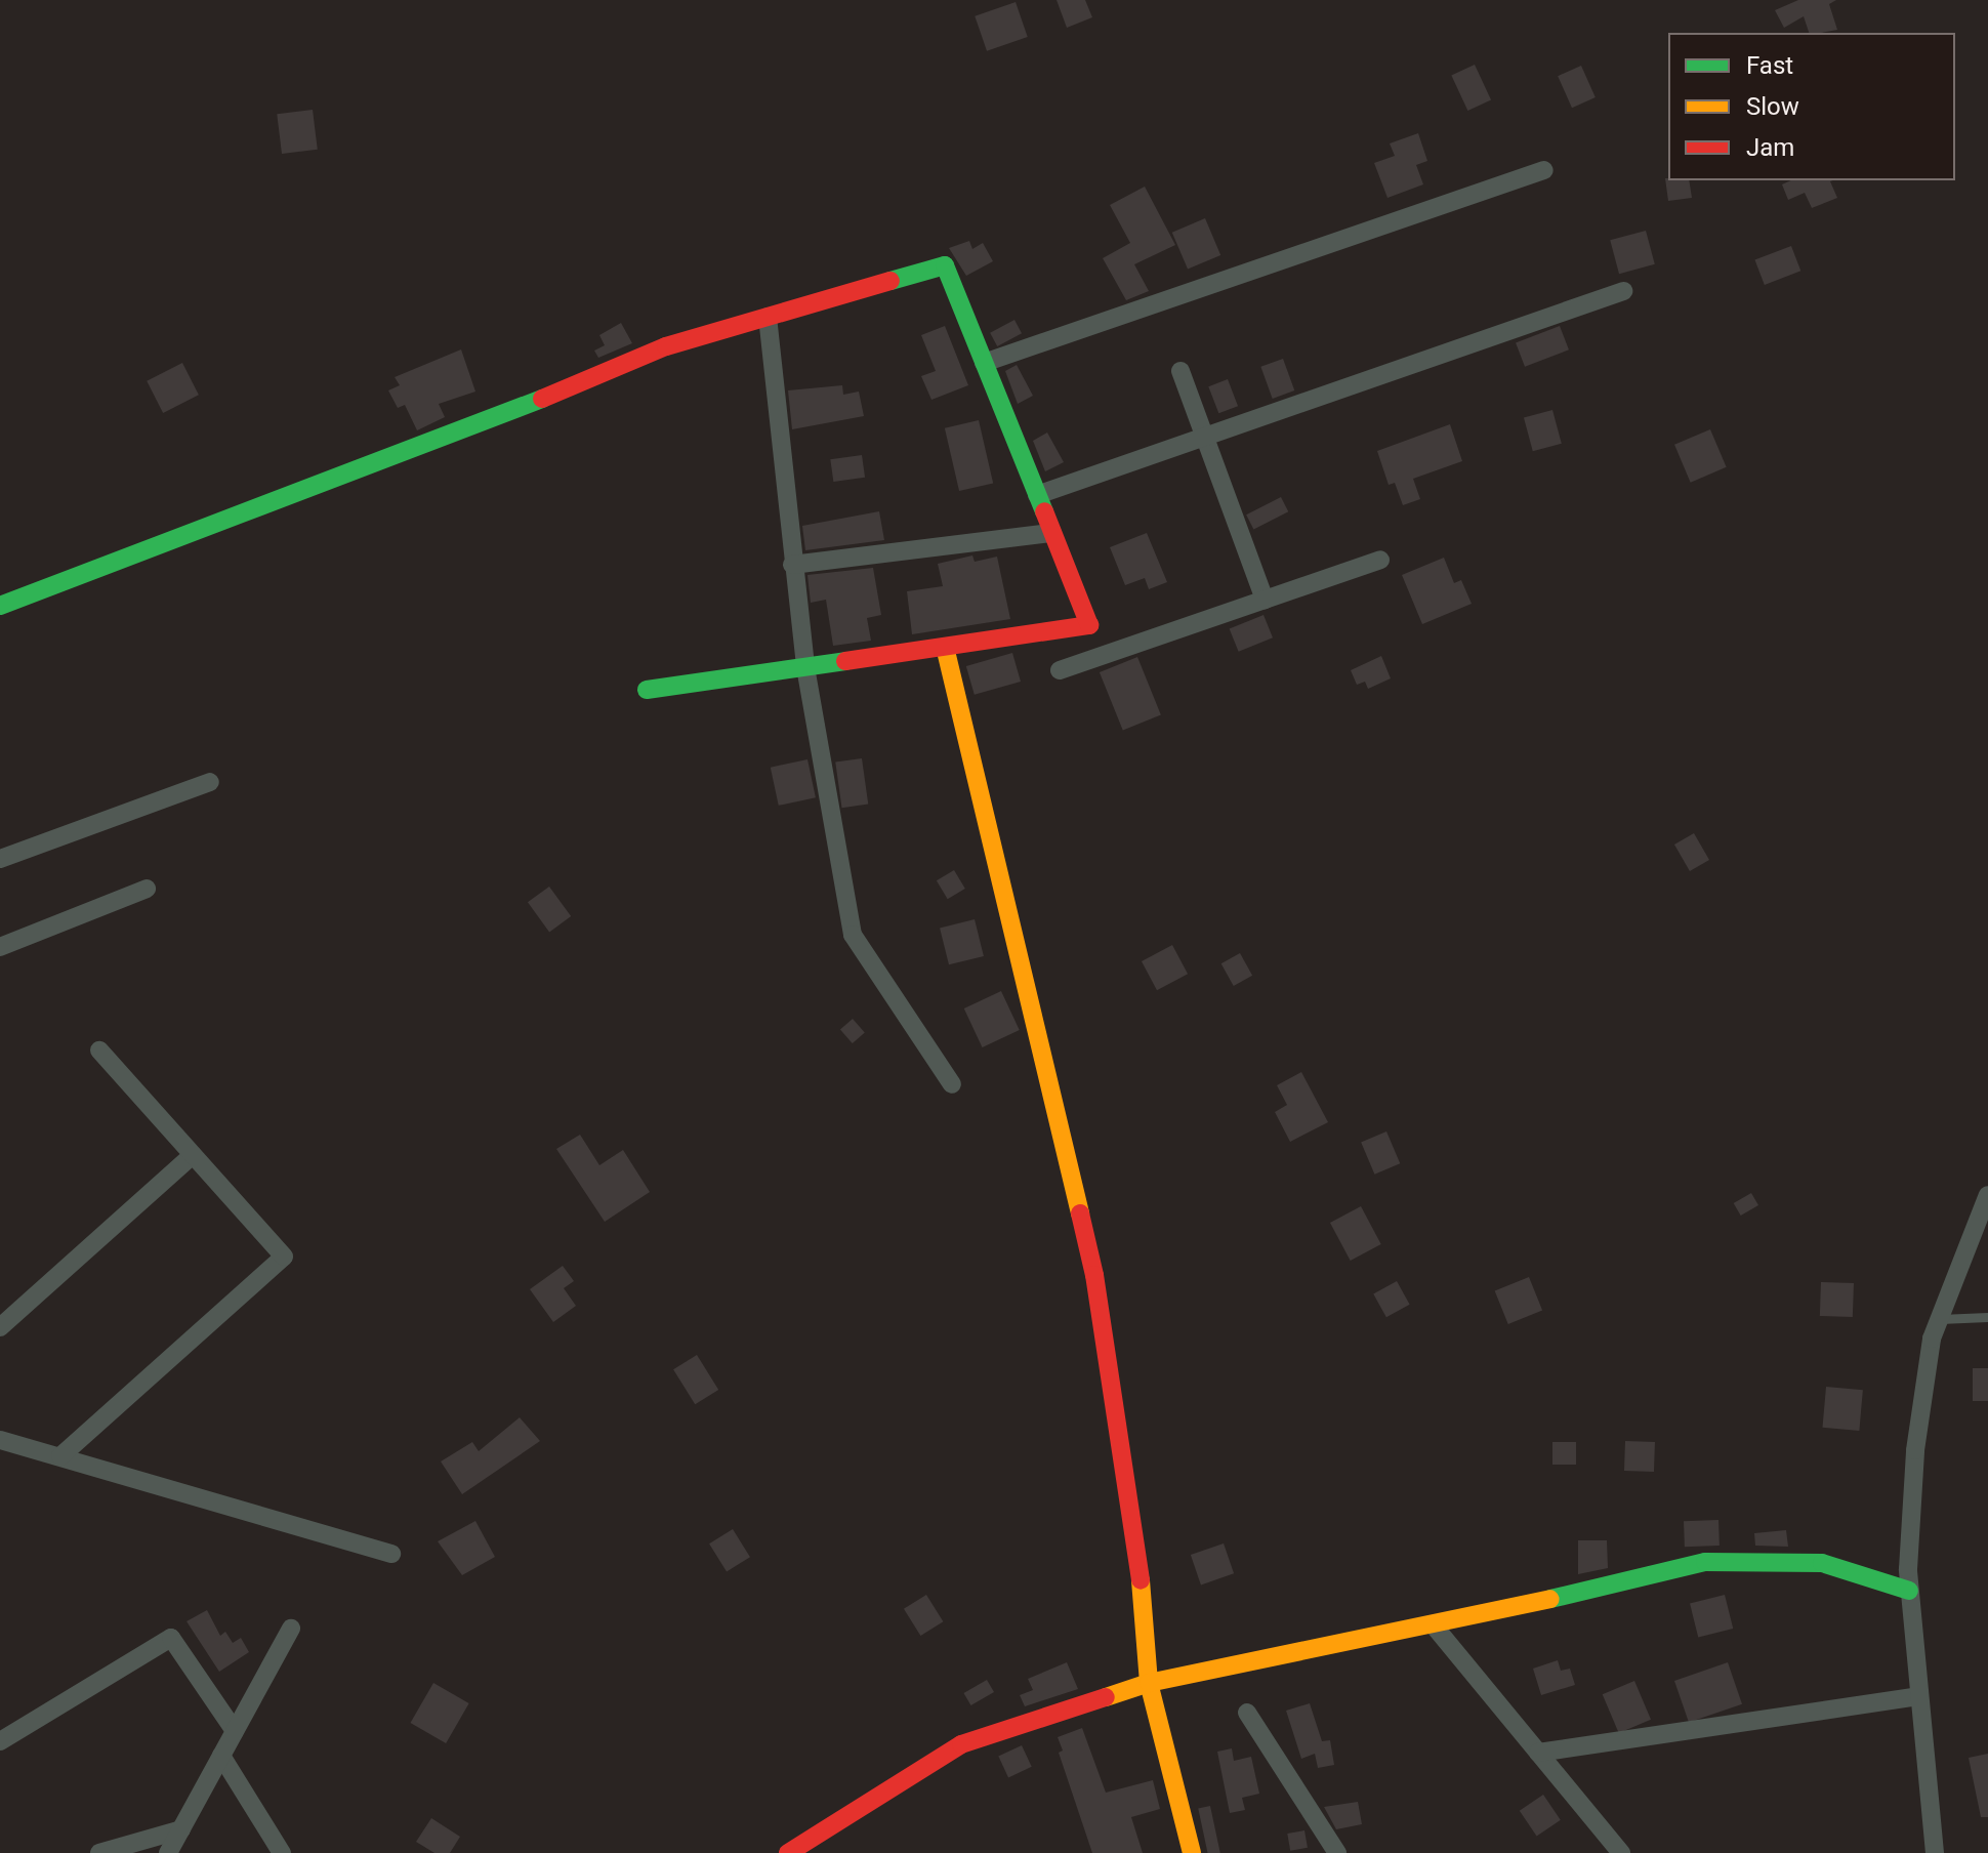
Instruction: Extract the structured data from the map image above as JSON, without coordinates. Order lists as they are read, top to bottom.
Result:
{
  "legend": ["Fast", "Slow", "Jam"]
}
